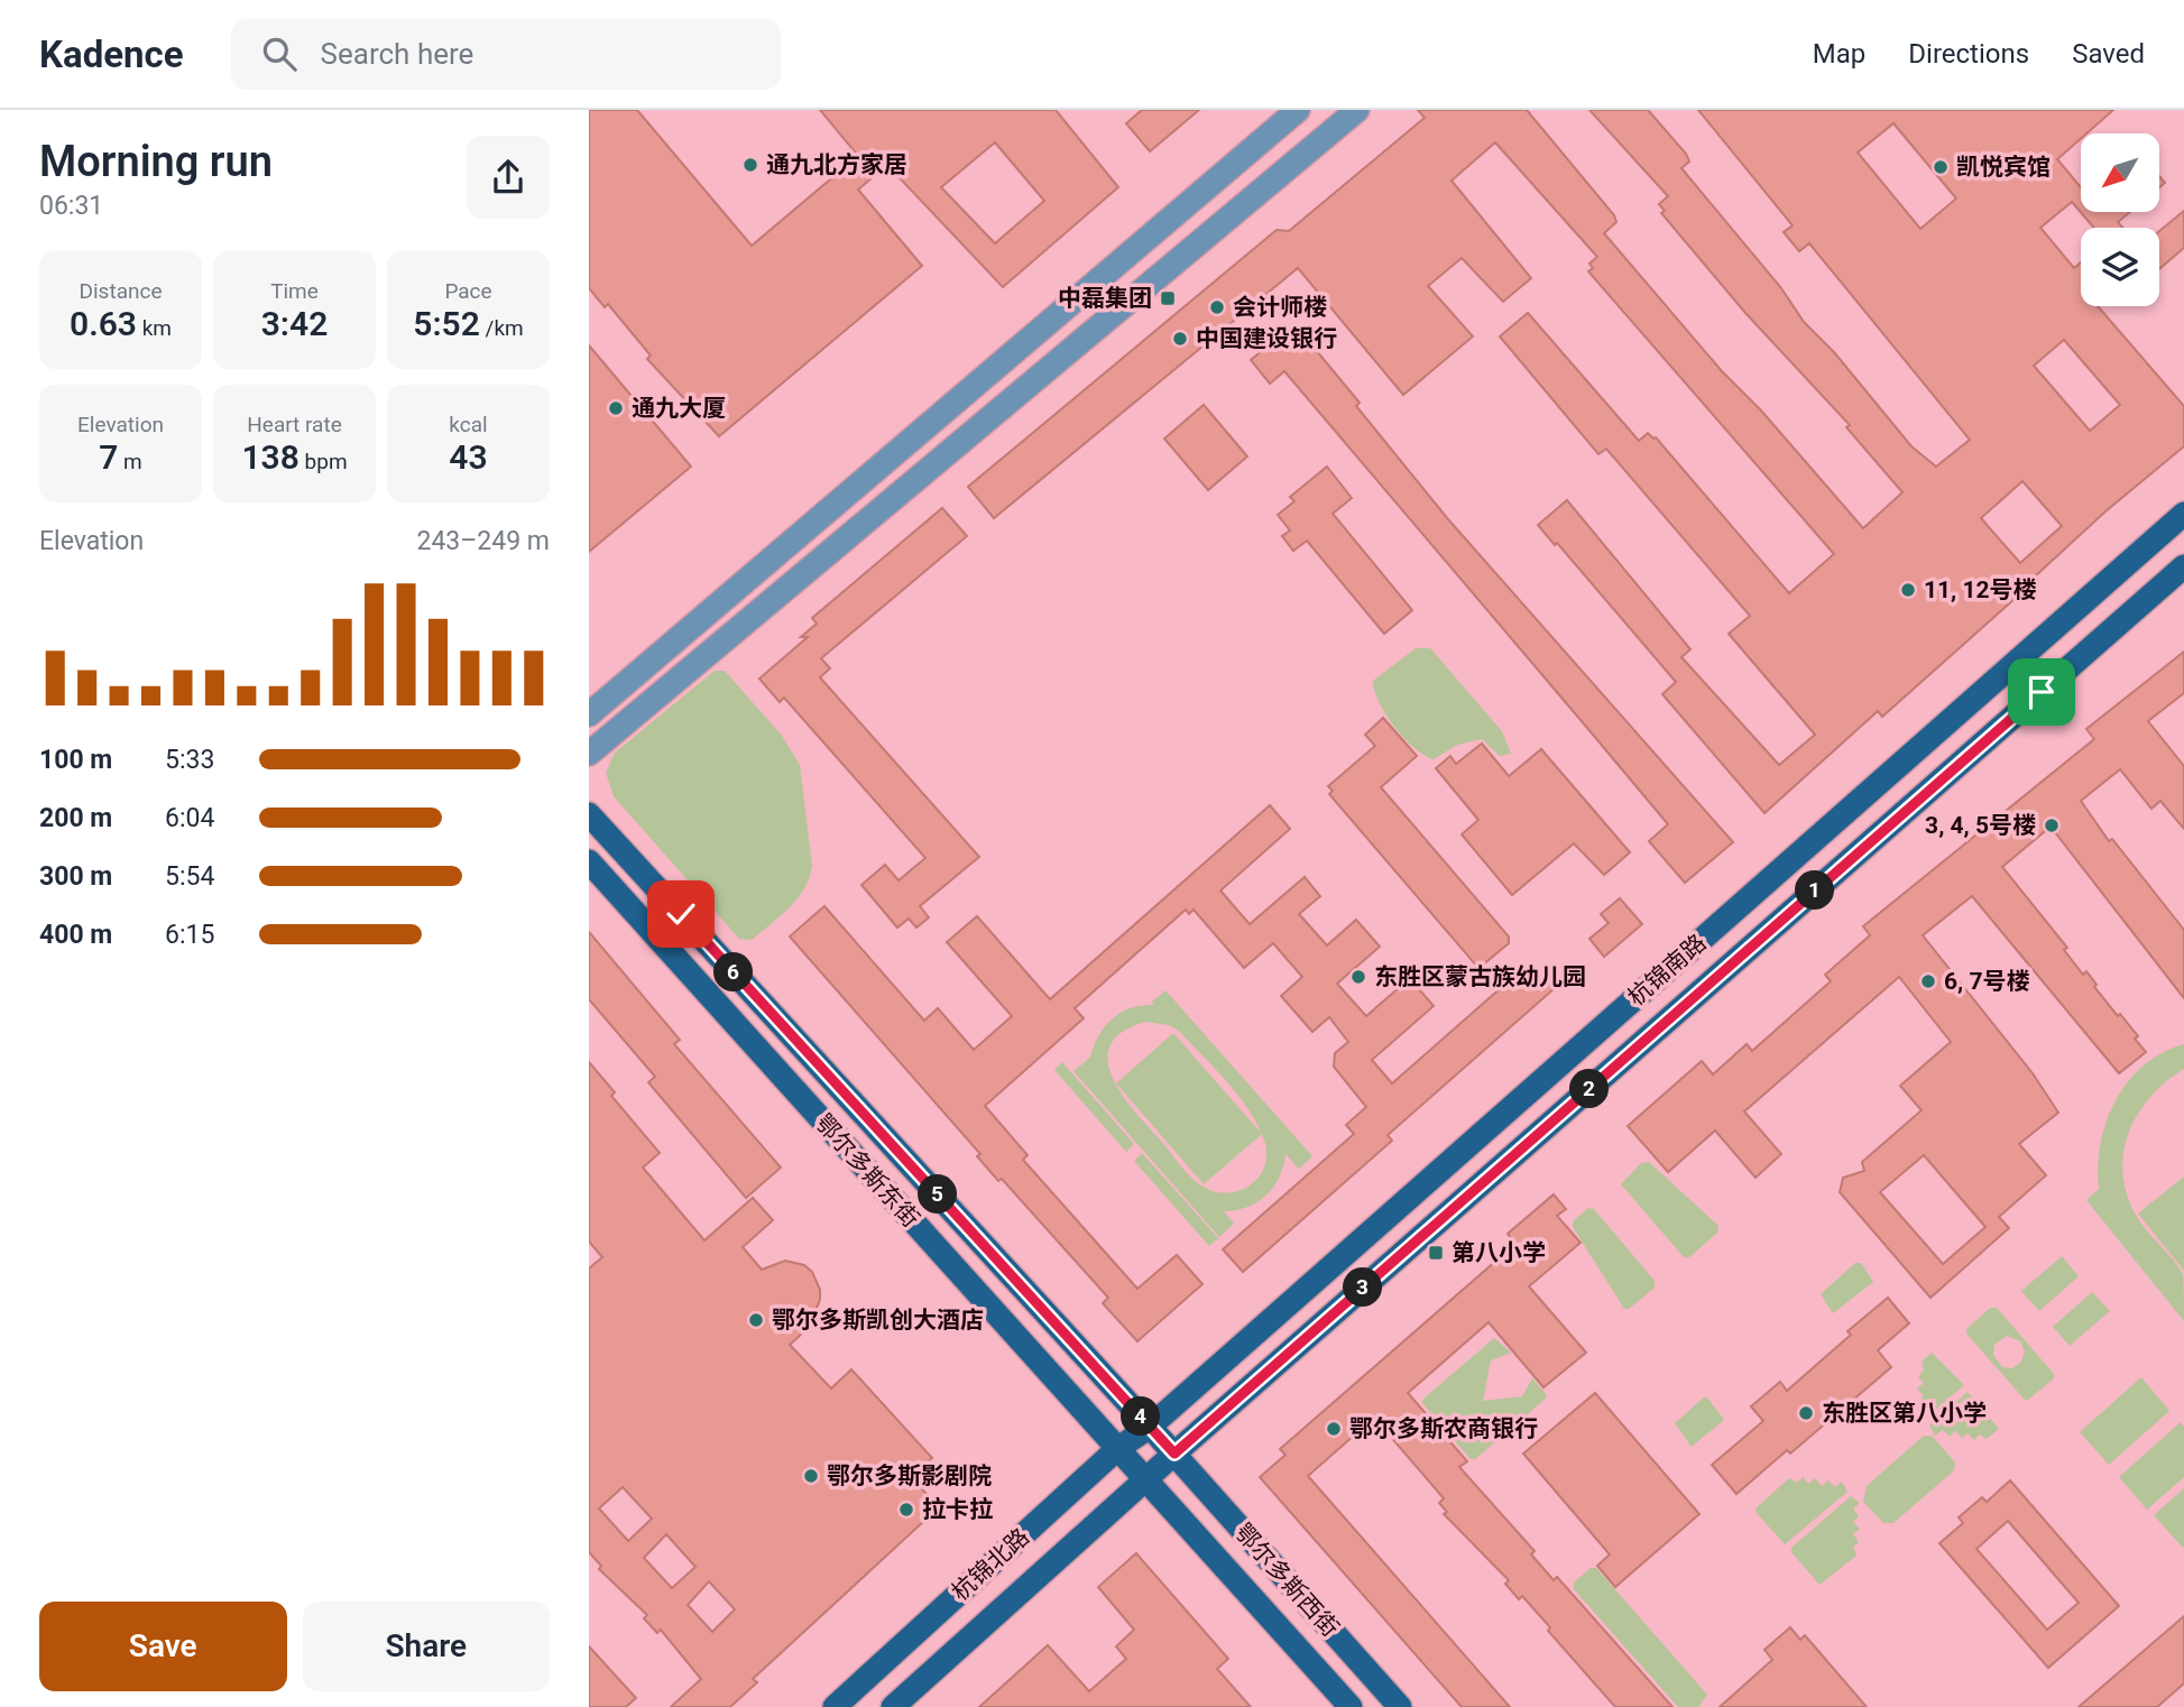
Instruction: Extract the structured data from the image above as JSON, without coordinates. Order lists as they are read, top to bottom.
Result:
{
  "streets": {
    "main road": [
      "杭锦南路",
      "鄂尔多斯东街",
      "杭锦北路",
      "鄂尔多斯西街"
    ]
  },
  "crossings": [
    ["杭锦南路", "鄂尔多斯东街"],
    ["杭锦南路", "杭锦北路"],
    ["杭锦南路", "鄂尔多斯西街"],
    ["鄂尔多斯东街", "杭锦北路"],
    ["鄂尔多斯东街", "鄂尔多斯西街"],
    ["杭锦北路", "鄂尔多斯西街"]
  ],
  "places": {
    "other": [
      "通九北方家居",
      "凯悦宾馆",
      "会计师楼",
      "中国建设银行",
      "通九大厦",
      "11, 12号楼",
      "3, 4, 5号楼",
      "东胜区蒙古族幼儿园",
      "6, 7号楼",
      "鄂尔多斯凯创大酒店",
      "东胜区第八小学",
      "鄂尔多斯农商银行",
      "鄂尔多斯影剧院",
      "拉卡拉"
    ],
    "transit": ["中磊集团", "第八小学"]
  },
  "north": "bottom left",
  "page": {
    "header": "Kadence",
    "search": "Search here",
    "nav": ["Map", "Directions", "Saved"],
    "heading": ["Morning run", "06:31"],
    "stats": [
      ["Distance", "0.63 km"],
      ["Time", "3:42"],
      ["Pace", "5:52 /km"],
      ["Elevation", "7 m"],
      ["Heart rate", "138 bpm"],
      ["kcal", "43"]
    ],
    "chart": ["Elevation", "243–249 m"],
    "list": [
      {
        "name": "100 m",
        "note": "5:33"
      },
      {
        "name": "200 m",
        "note": "6:04"
      },
      {
        "name": "300 m",
        "note": "5:54"
      },
      {
        "name": "400 m",
        "note": "6:15"
      }
    ],
    "pins": [
      "1",
      "6",
      "2",
      "5",
      "3",
      "4"
    ],
    "buttons": ["Save", "Share"]
  }
}
